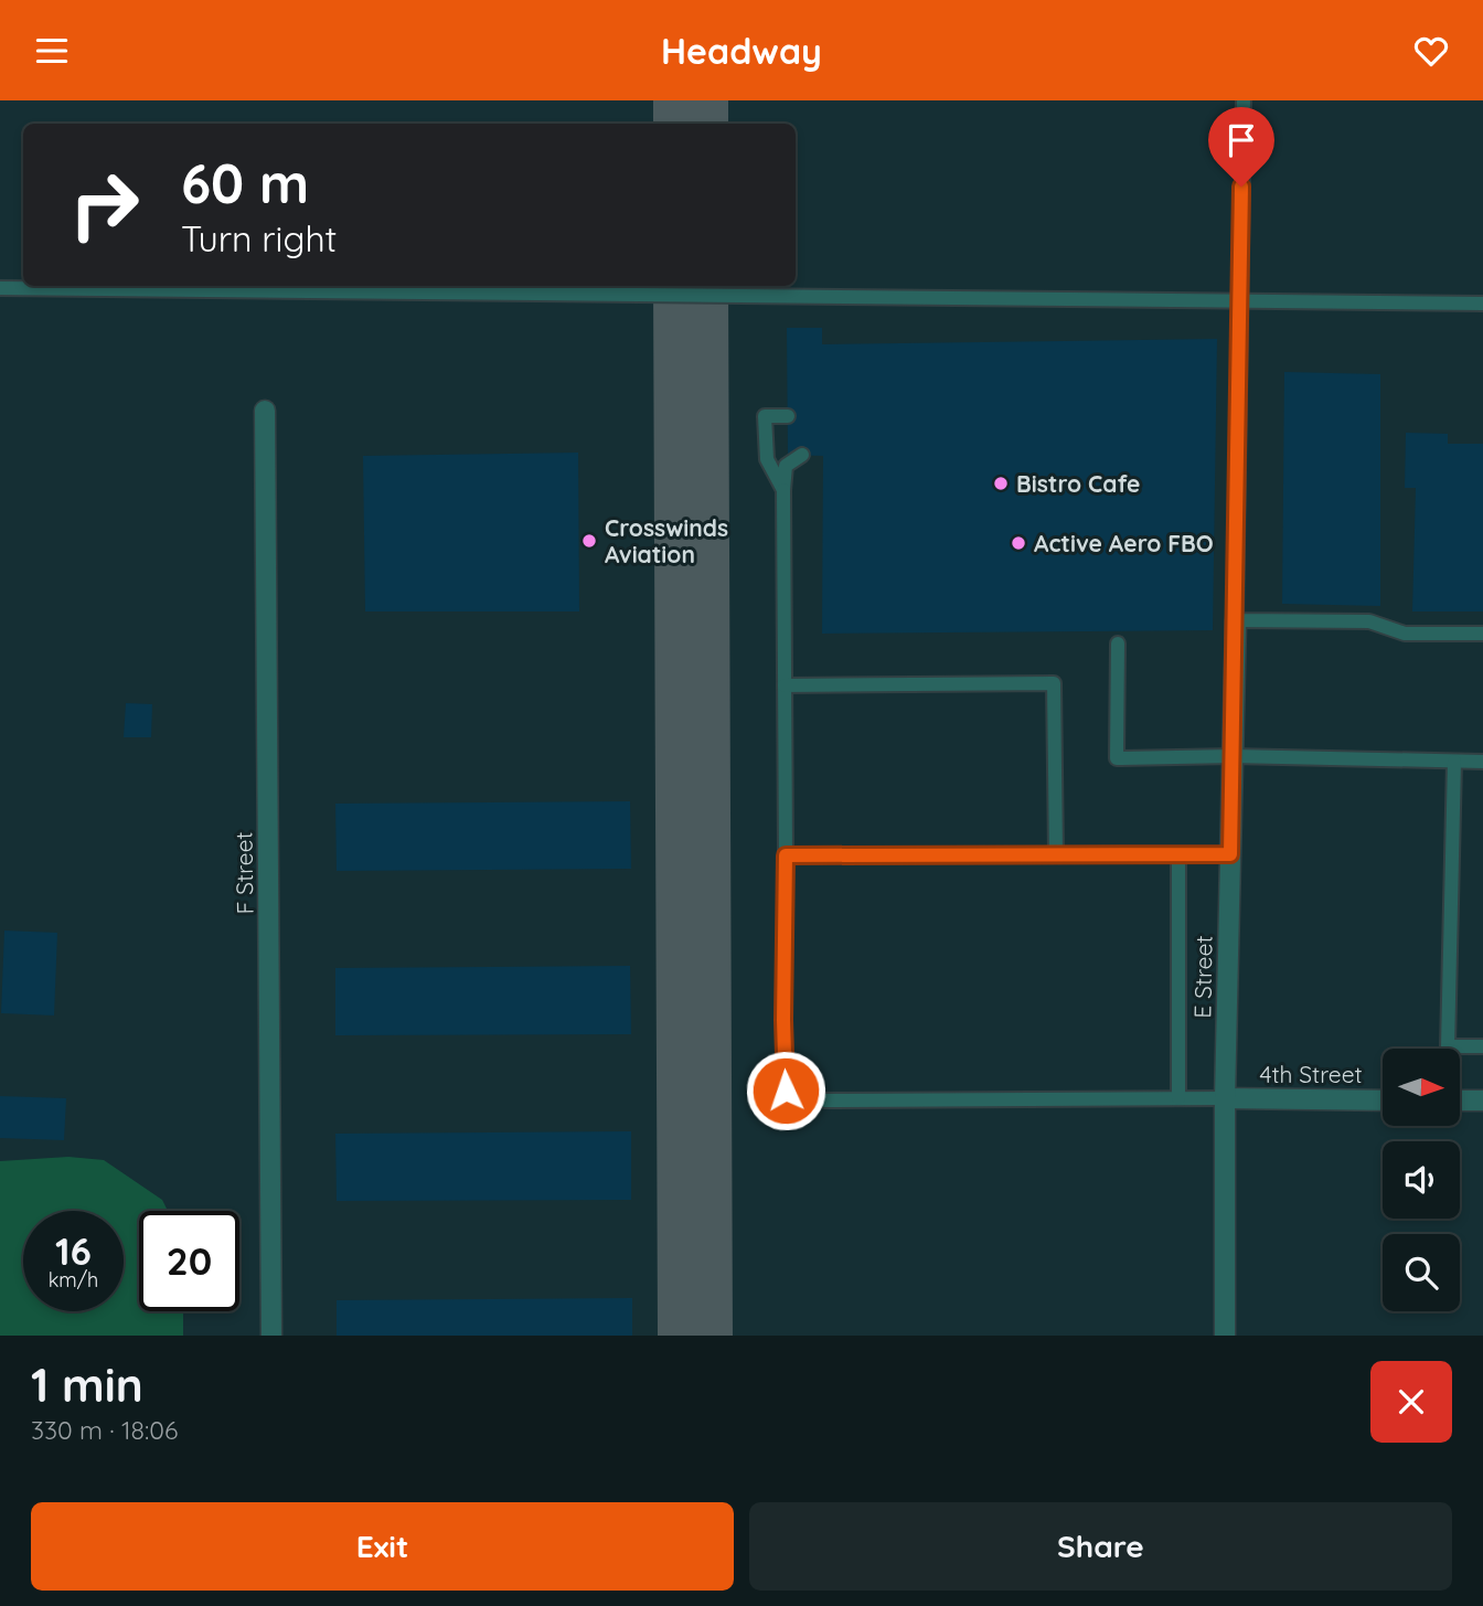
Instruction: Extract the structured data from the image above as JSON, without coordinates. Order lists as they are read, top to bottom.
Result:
{
  "streets": {
    "street": ["F Street", "E Street", "4th Street"]
  },
  "crossings": [
    ["E Street", "4th Street"]
  ],
  "places": ["Bistro Cafe", "Crosswinds Aviation", "Active Aero FBO"],
  "north": "right",
  "page": {
    "header": "Headway",
    "turn": ["60 m", "Turn right"],
    "speed": "16 km/h",
    "limit": "20",
    "heading": ["1 min", "330 m · 18:06"],
    "buttons": ["Exit", "Share"]
  }
}
